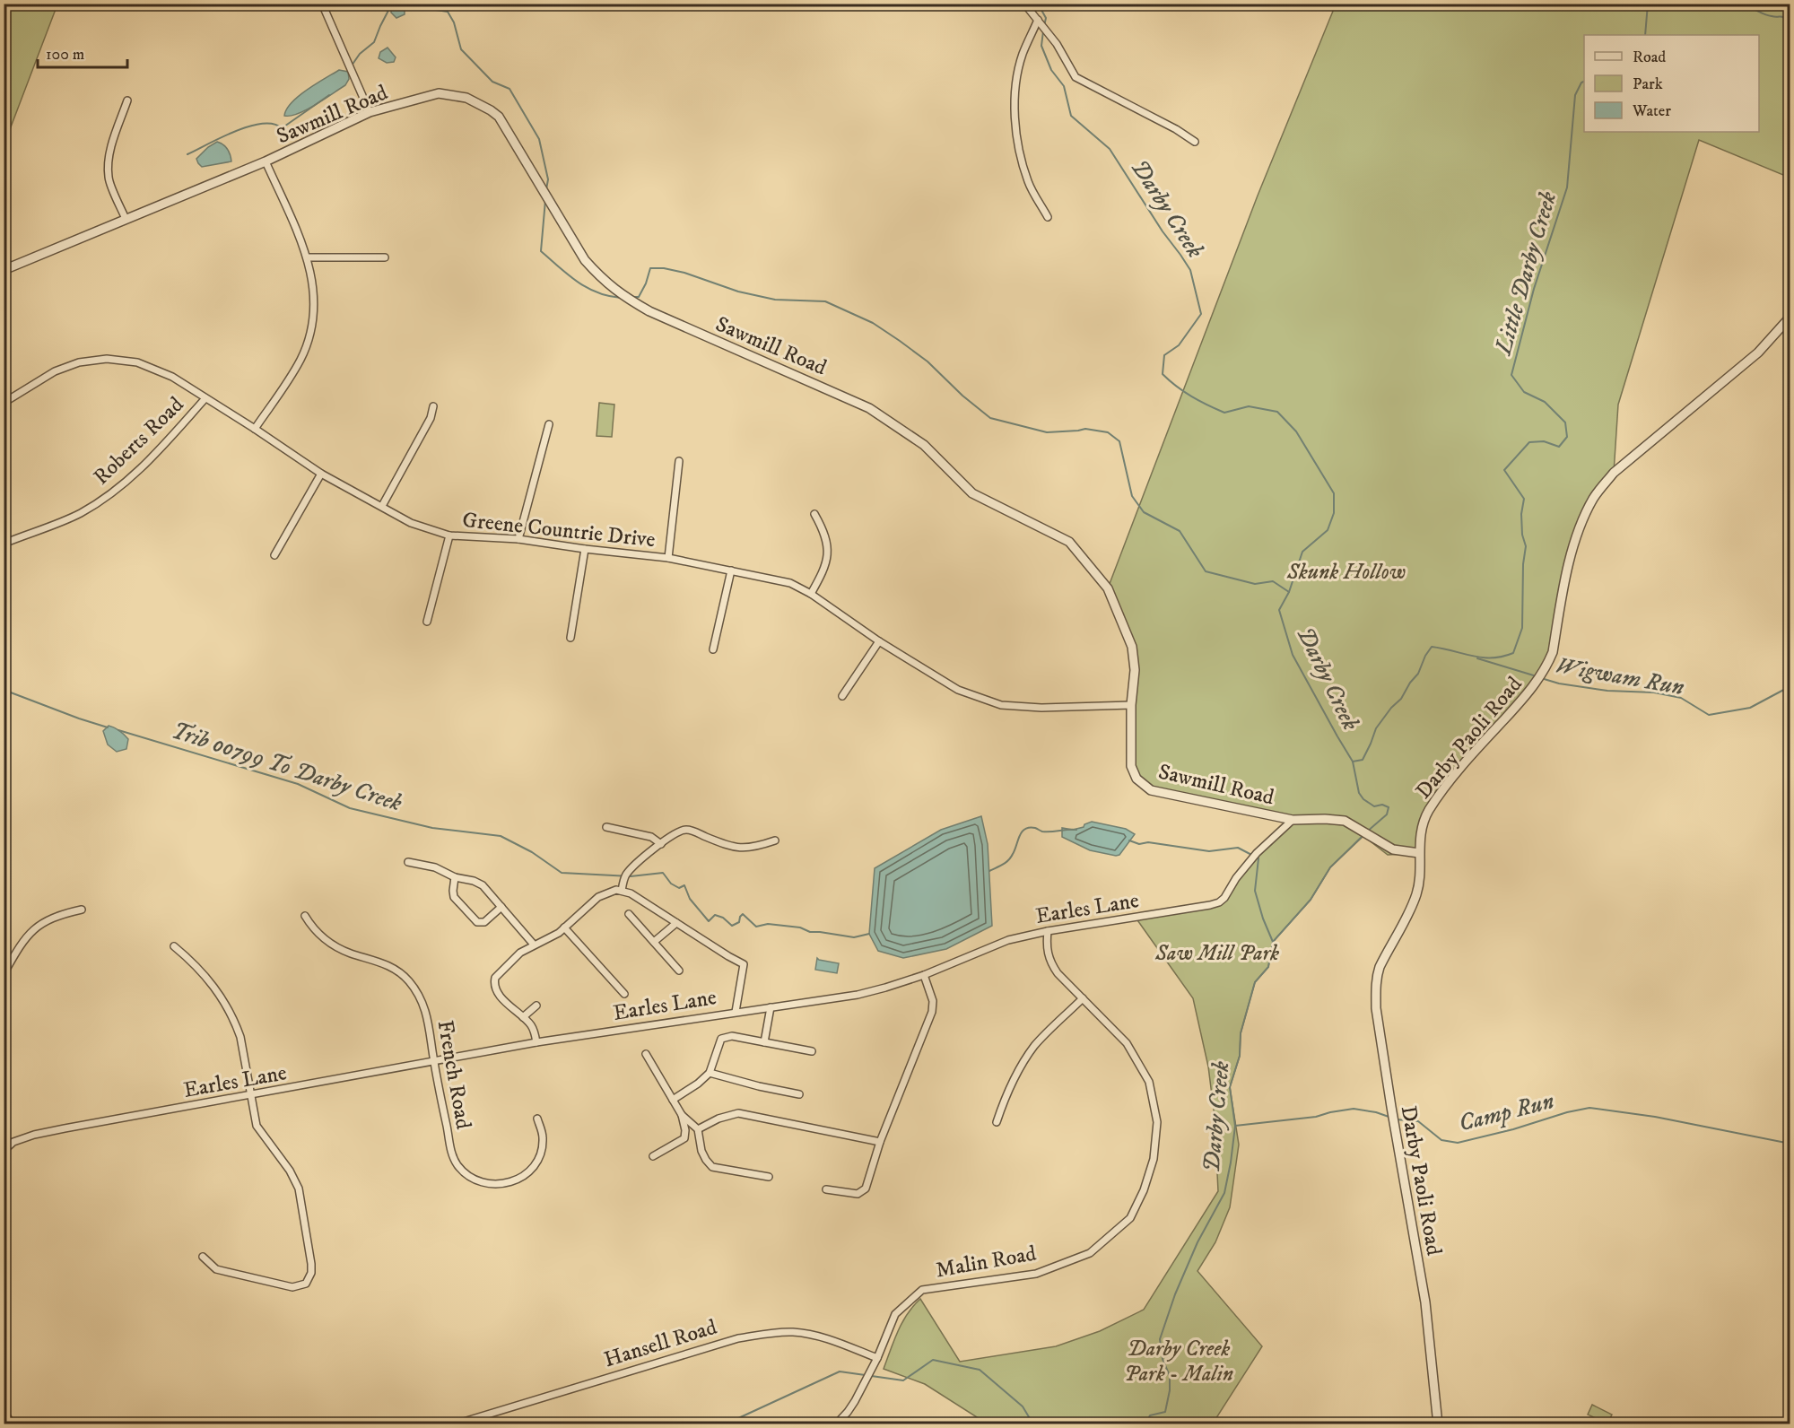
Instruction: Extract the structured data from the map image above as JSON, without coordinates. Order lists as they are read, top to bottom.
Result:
{
  "streets": {
    "street": [
      "Sawmill Road",
      "Roberts Road",
      "Greene Countrie Drive",
      "Darby Paoli Road",
      "Earles Lane",
      "French Road",
      "Malin Road",
      "Hansell Road"
    ]
  },
  "crossings": [
    ["Sawmill Road", "Greene Countrie Drive"],
    ["Sawmill Road", "Darby Paoli Road"],
    ["Sawmill Road", "Earles Lane"],
    ["Roberts Road", "Greene Countrie Drive"],
    ["Earles Lane", "French Road"],
    ["Earles Lane", "Malin Road"],
    ["Malin Road", "Hansell Road"]
  ],
  "water": [
    "Darby Creek",
    "Little Darby Creek",
    "Wigwam Run",
    "Trib 00799 To Darby Creek",
    "Camp Run"
  ],
  "parks": ["Skunk Hollow", "Saw Mill Park", "Darby Creek Park - Malin"],
  "legend": ["Road", "Park", "Water"],
  "scale_bar": "100 m"
}
